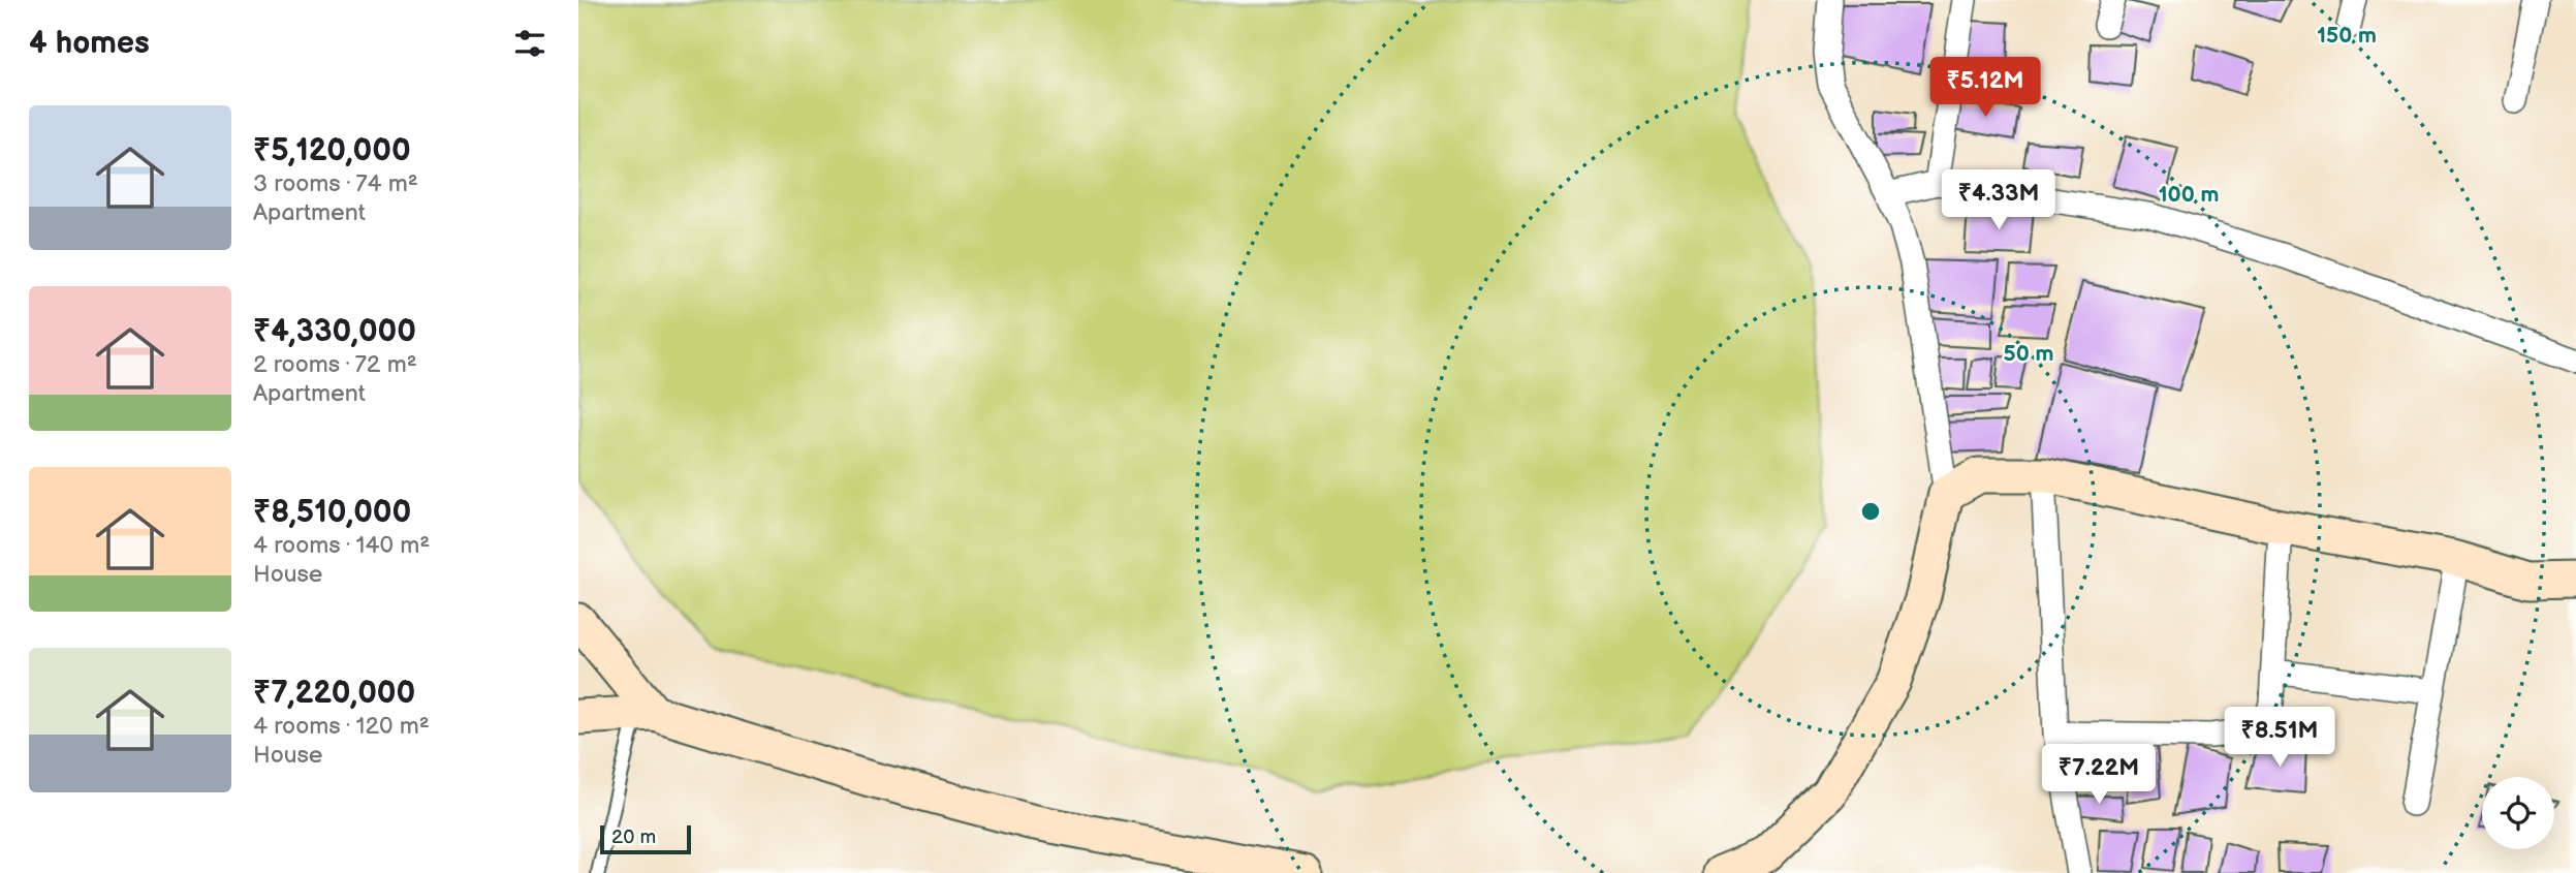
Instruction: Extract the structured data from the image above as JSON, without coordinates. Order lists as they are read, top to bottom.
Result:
{
  "scale_bar": "20 m",
  "page": {
    "heading": "4 homes",
    "price": [
      "₹5.12M",
      "₹4.33M",
      "₹8.51M",
      "₹7.22M"
    ],
    "list": [
      {
        "name": "₹5,120,000",
        "note": "3 rooms · 74 m² · Apartment"
      },
      {
        "name": "₹4,330,000",
        "note": "2 rooms · 72 m² · Apartment"
      },
      {
        "name": "₹8,510,000",
        "note": "4 rooms · 140 m² · House"
      },
      {
        "name": "₹7,220,000",
        "note": "4 rooms · 120 m² · House"
      }
    ],
    "scale": "20 m"
  },
  "rings": ["150 m", "100 m", "50 m"]
}
